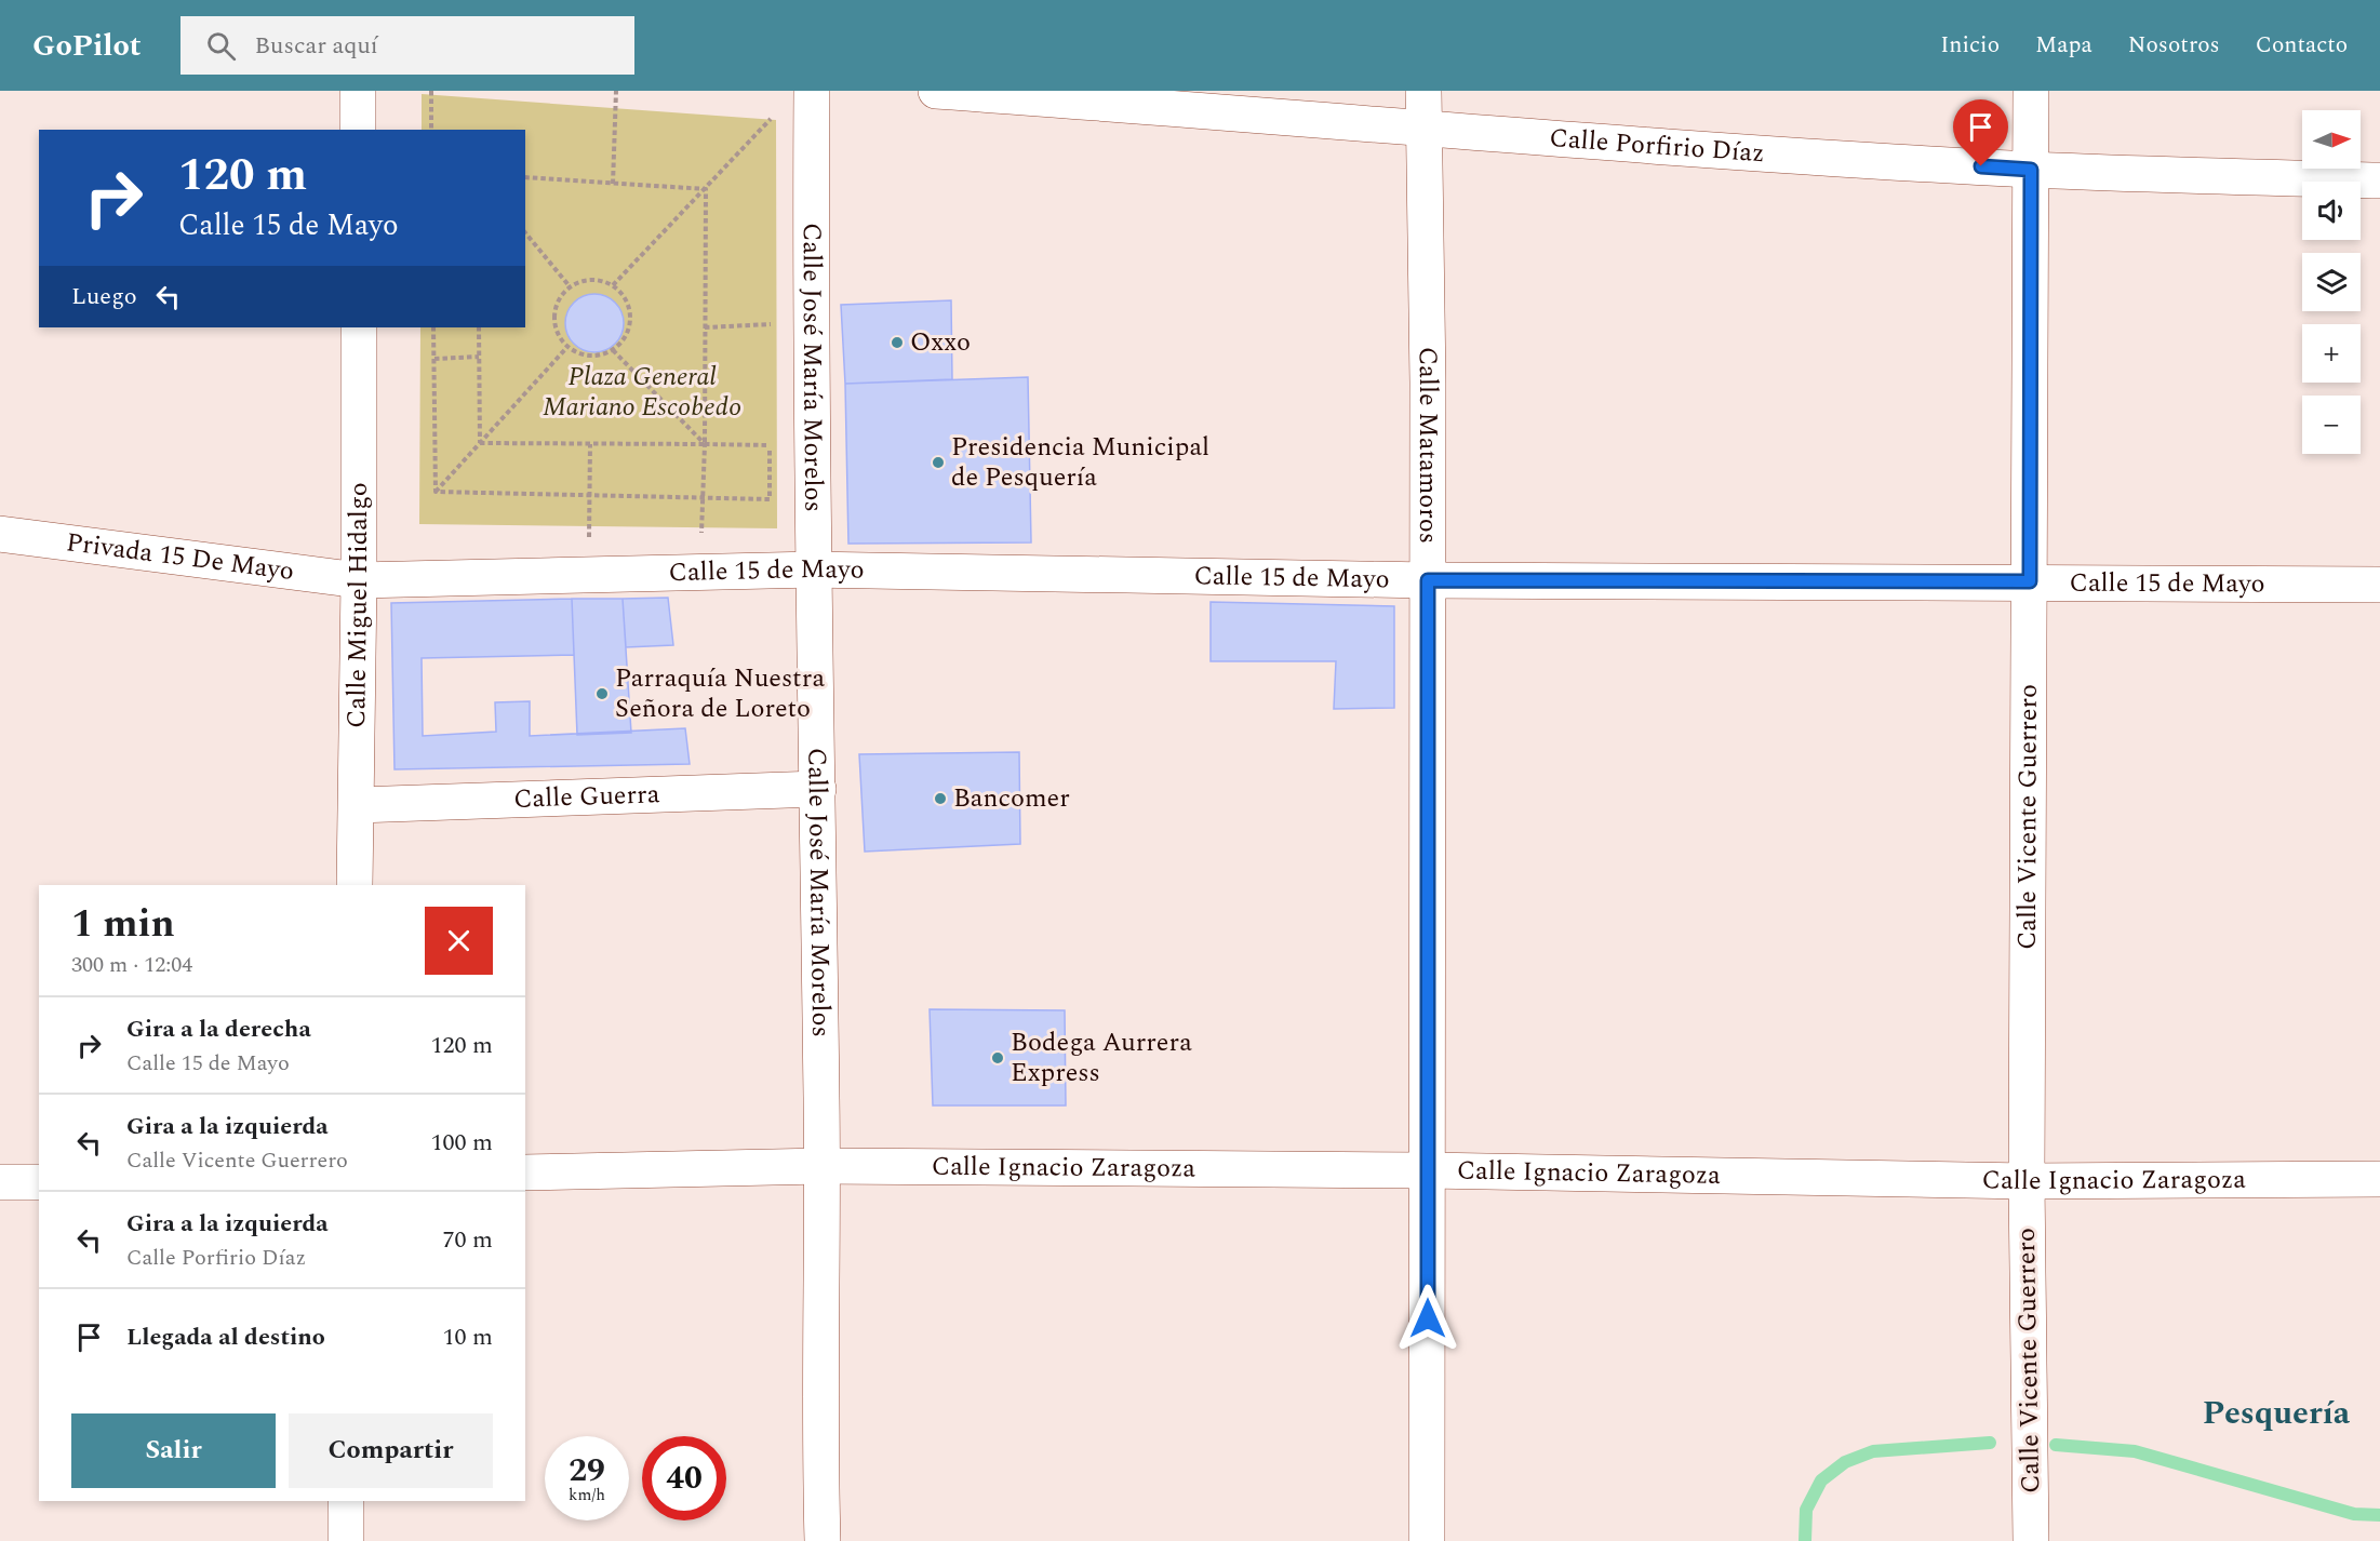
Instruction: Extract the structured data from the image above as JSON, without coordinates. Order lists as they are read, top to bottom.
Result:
{
  "streets": {
    "street": [
      "Calle Porfirio Díaz",
      "Calle José María Morelos",
      "Calle Matamoros",
      "Privada 15 De Mayo",
      "Calle 15 de Mayo",
      "Calle Miguel Hidalgo",
      "Calle Guerra",
      "Calle Vicente Guerrero",
      "Calle Ignacio Zaragoza"
    ]
  },
  "crossings": [
    ["Calle Porfirio Díaz", "Calle Matamoros"],
    ["Calle Porfirio Díaz", "Calle Vicente Guerrero"],
    ["Calle José María Morelos", "Calle 15 de Mayo"],
    ["Calle José María Morelos", "Calle Guerra"],
    ["Calle José María Morelos", "Calle Ignacio Zaragoza"],
    ["Calle Matamoros", "Calle 15 de Mayo"],
    ["Calle Matamoros", "Calle Ignacio Zaragoza"],
    ["Privada 15 De Mayo", "Calle 15 de Mayo"],
    ["Privada 15 De Mayo", "Calle Miguel Hidalgo"],
    ["Calle 15 de Mayo", "Calle Miguel Hidalgo"],
    ["Calle 15 de Mayo", "Calle Vicente Guerrero"],
    ["Calle Miguel Hidalgo", "Calle Guerra"],
    ["Calle Vicente Guerrero", "Calle Ignacio Zaragoza"]
  ],
  "districts": ["Pesquería"],
  "parks": ["Plaza General Mariano Escobedo"],
  "places": [
    "Oxxo",
    "Presidencia Municipal de Pesquería",
    "Parraquía Nuestra Señora de Loreto",
    "Bancomer",
    "Bodega Aurrera Express"
  ],
  "north": "right",
  "page": {
    "header": "GoPilot",
    "search": "Buscar aquí",
    "nav": [
      "Inicio",
      "Mapa",
      "Nosotros",
      "Contacto"
    ],
    "map_buttons": ["+", "−"],
    "turn": ["120 m", "Calle 15 de Mayo"],
    "then": "Luego",
    "heading": ["1 min", "300 m · 12:04"],
    "list": [
      {
        "name": "Gira a la derecha",
        "note": "Calle 15 de Mayo",
        "value": "120 m"
      },
      {
        "name": "Gira a la izquierda",
        "note": "Calle Vicente Guerrero",
        "value": "100 m"
      },
      {
        "name": "Gira a la izquierda",
        "note": "Calle Porfirio Díaz",
        "value": "70 m"
      },
      {
        "name": "Llegada al destino",
        "value": "10 m"
      }
    ],
    "buttons": ["Salir", "Compartir"],
    "speed": "29 km/h",
    "limit": "40"
  }
}
